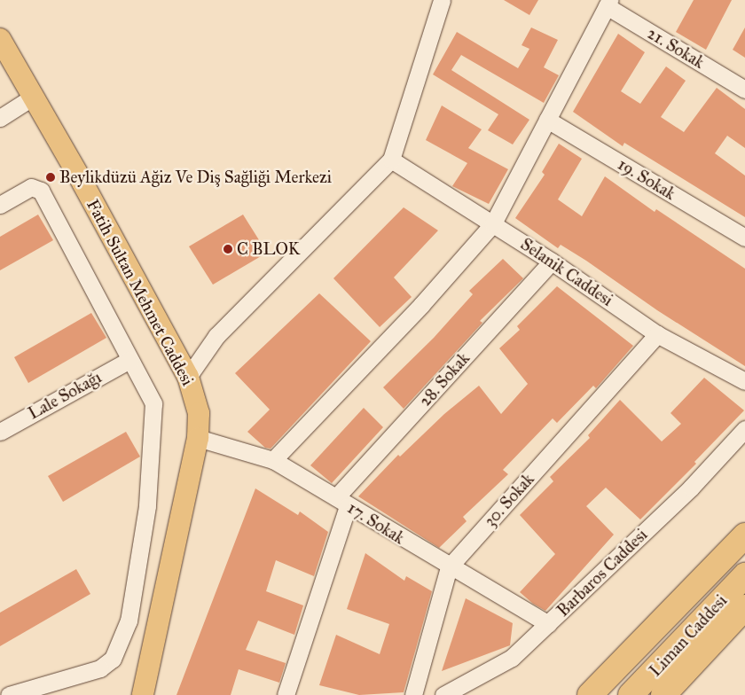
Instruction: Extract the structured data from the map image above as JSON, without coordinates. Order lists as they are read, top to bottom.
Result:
{
  "streets": {
    "highway": ["Liman Caddesi"],
    "main road": ["Fatih Sultan Mehmet Caddesi"],
    "street": [
      "21. Sokak",
      "19. Sokak",
      "Selanik Caddesi",
      "28. Sokak",
      "Lale Sokağı",
      "30. Sokak",
      "17. Sokak",
      "Barbaros Caddesi"
    ]
  },
  "crossings": [
    ["Selanik Caddesi", "28. Sokak"],
    ["Selanik Caddesi", "30. Sokak"],
    ["Fatih Sultan Mehmet Caddesi", "17. Sokak"],
    ["28. Sokak", "17. Sokak"],
    ["30. Sokak", "17. Sokak"],
    ["17. Sokak", "Barbaros Caddesi"]
  ],
  "places": ["Beylikdüzü Ağiz Ve Diş Sağliği Merkezi", "C BLOK"]
}
